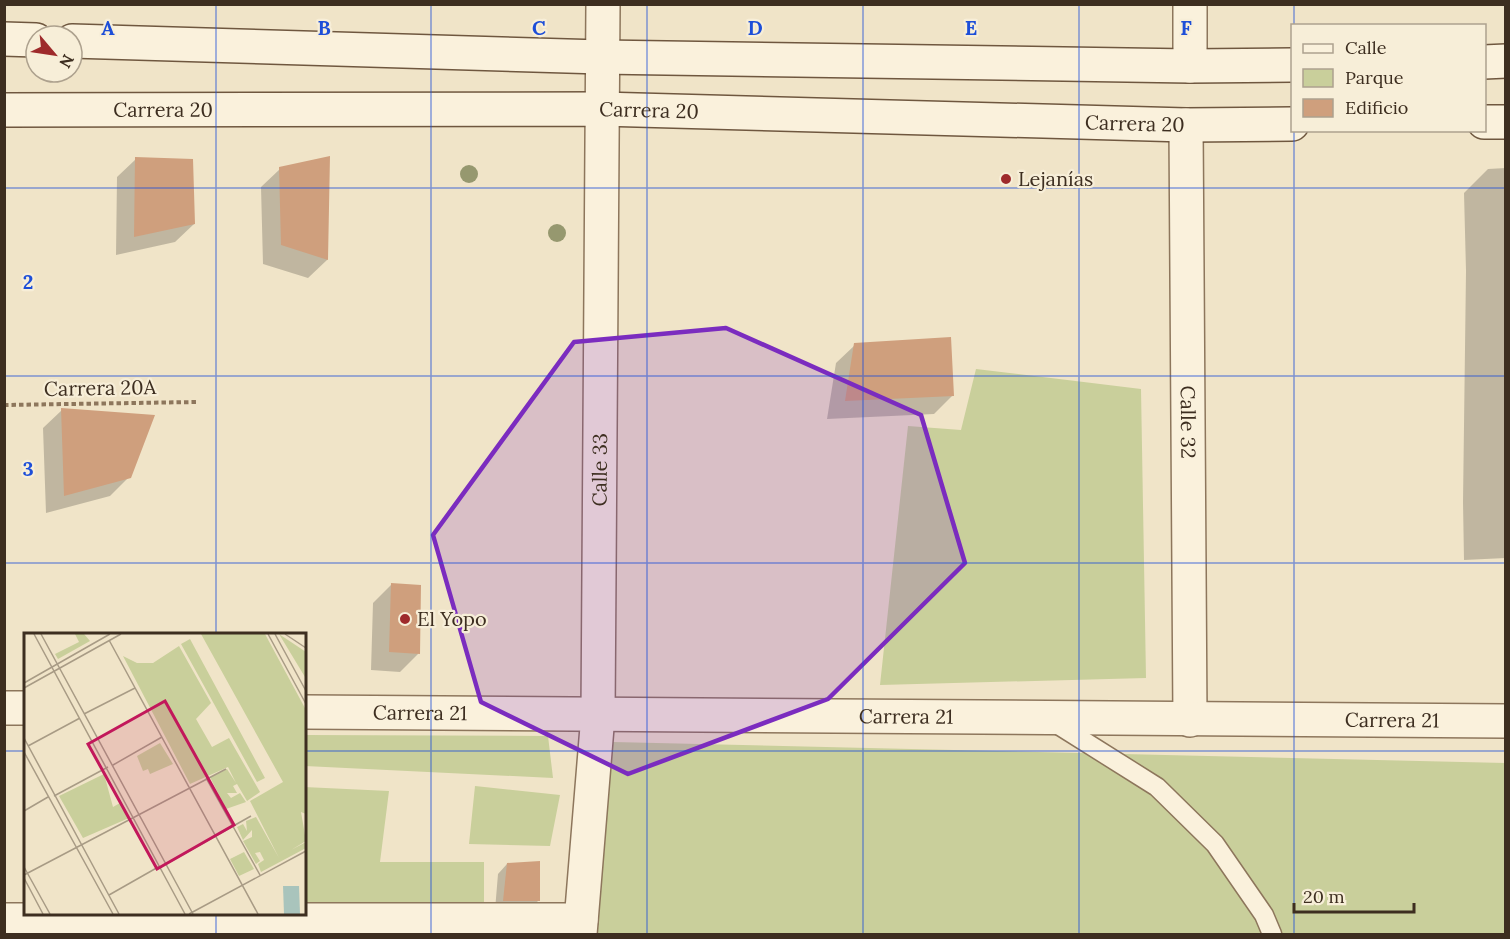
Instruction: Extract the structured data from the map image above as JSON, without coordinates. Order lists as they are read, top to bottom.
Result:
{
  "streets": {
    "street": [
      "Carrera 20",
      "Calle 32",
      "Calle 33",
      "Carrera 21"
    ],
    "path": ["Carrera 20A"]
  },
  "crossings": [
    ["Carrera 20", "Calle 32"],
    ["Carrera 20", "Calle 33"],
    ["Calle 32", "Carrera 21"],
    ["Calle 33", "Carrera 21"]
  ],
  "places": ["Lejanías", "El Yopo"],
  "legend": ["Calle", "Parque", "Edificio"],
  "scale_bar": "20 m",
  "north": "bottom right",
  "grid": {
    "columns": [
      "A",
      "B",
      "C",
      "D",
      "E",
      "F"
    ],
    "rows": ["2", "3"]
  }
}
